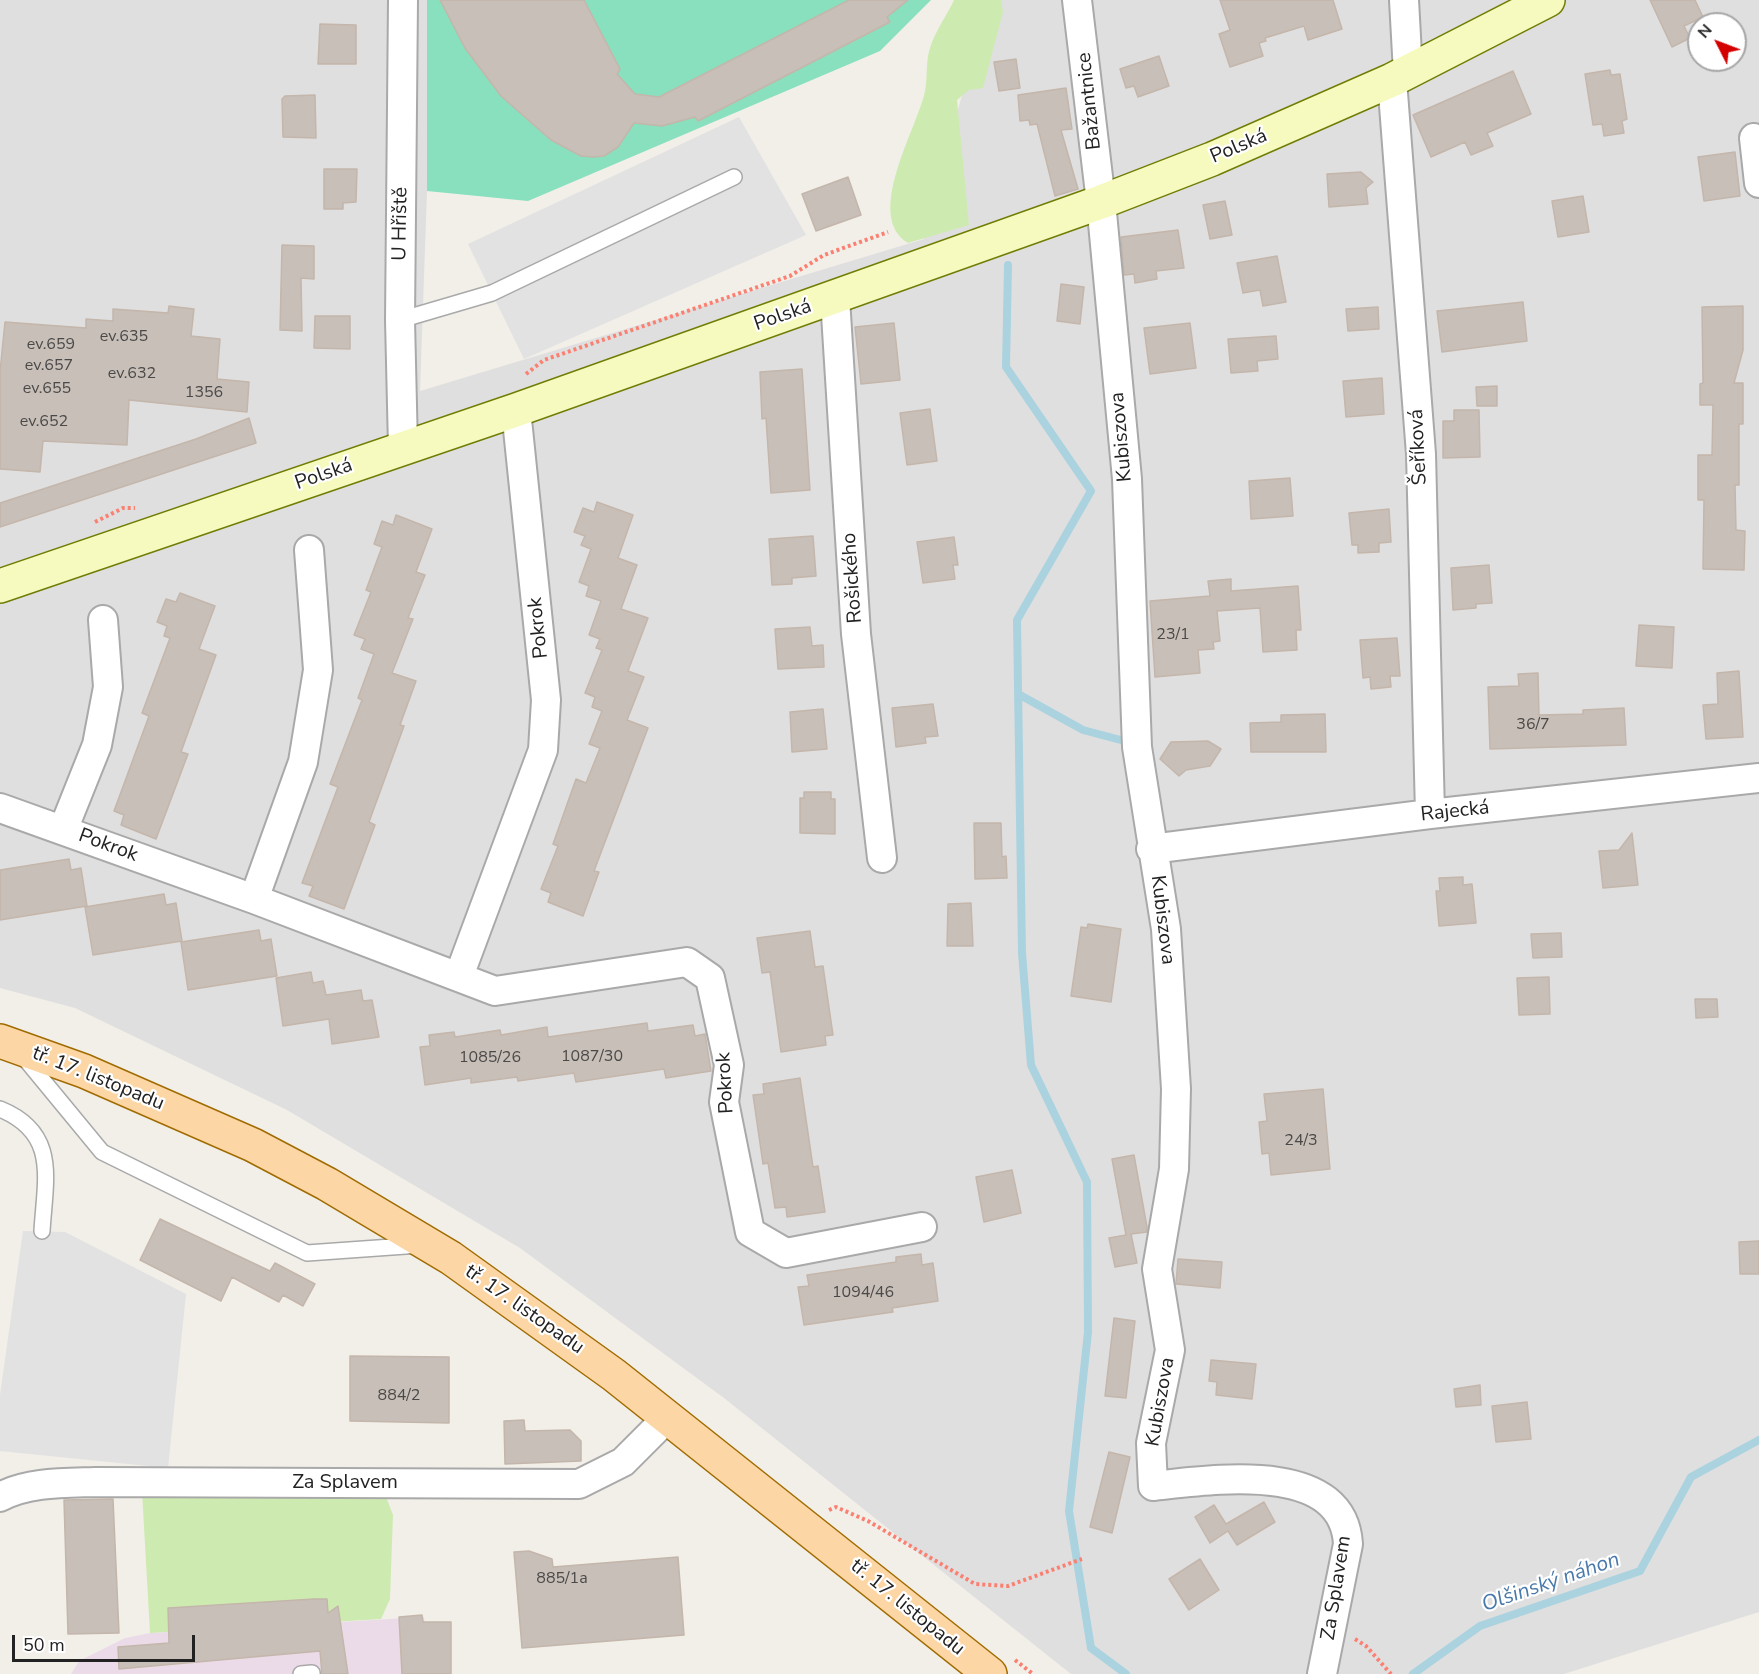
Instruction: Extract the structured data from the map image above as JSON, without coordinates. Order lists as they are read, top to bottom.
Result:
{
  "streets": {
    "main road": ["tř. 17. listopadu"],
    "street": [
      "Bažantnice",
      "Polská",
      "U Hřiště",
      "Kubiszova",
      "Šeříková",
      "Rošického",
      "Pokrok",
      "Rajecká",
      "Za Splavem"
    ]
  },
  "crossings": [
    ["Bažantnice", "Polská"],
    ["Bažantnice", "Kubiszova"],
    ["Polská", "U Hřiště"],
    ["Polská", "Kubiszova"],
    ["Polská", "Šeříková"],
    ["Polská", "Rošického"],
    ["Polská", "Pokrok"],
    ["Kubiszova", "Rajecká"],
    ["Kubiszova", "Za Splavem"],
    ["Šeříková", "Rajecká"],
    ["tř. 17. listopadu", "Za Splavem"]
  ],
  "water": ["Olšinský náhon"],
  "house_numbers": [
    "ev.635",
    "ev.659",
    "ev.657",
    "ev.632",
    "ev.655",
    "1356",
    "ev.652",
    "23/1",
    "36/7",
    "1087/30",
    "1085/26",
    "24/3",
    "1094/46",
    "884/2",
    "885/1a"
  ],
  "scale_bar": "50 m",
  "north": "top left"
}
